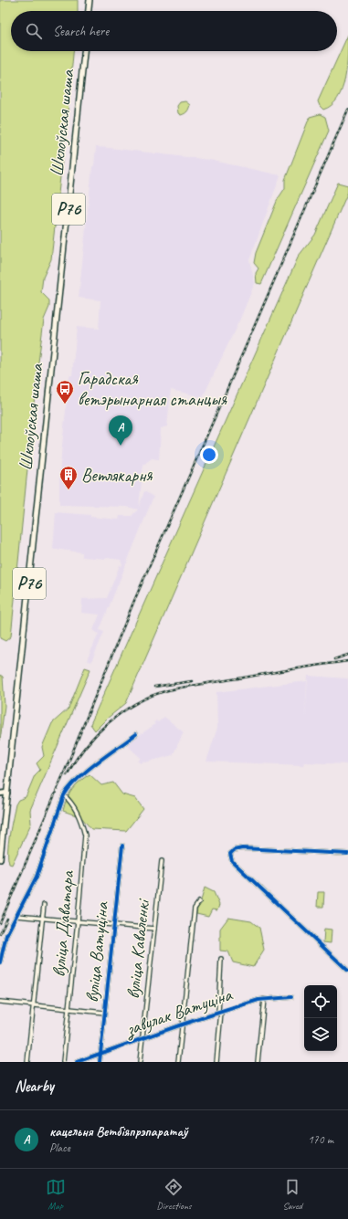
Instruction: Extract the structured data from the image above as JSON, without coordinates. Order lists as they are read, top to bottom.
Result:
{
  "streets": {
    "main road": ["Шклоўская шаша", "Р76"],
    "street": [
      "вуліца Даватара",
      "вуліца Каваленкі",
      "вуліца Ватуціна",
      "завулак Ватуціна"
    ]
  },
  "crossings": [
    ["Шклоўская шаша", "Р76"],
    ["вуліца Каваленкі", "завулак Ватуціна"],
    ["вуліца Ватуціна", "завулак Ватуціна"]
  ],
  "places": {
    "bus stop": ["Гарадская ветэрынарная станцыя"],
    "building": ["Ветлякарня"]
  },
  "page": {
    "search": "Search here",
    "pins": "A",
    "heading": "Nearby",
    "list": [
      {
        "mark": "A",
        "name": "кацельня Ветбіяпрэпаратаў",
        "note": "Place",
        "value": "170 m"
      }
    ],
    "nav": ["Map", "Directions", "Saved"]
  }
}
